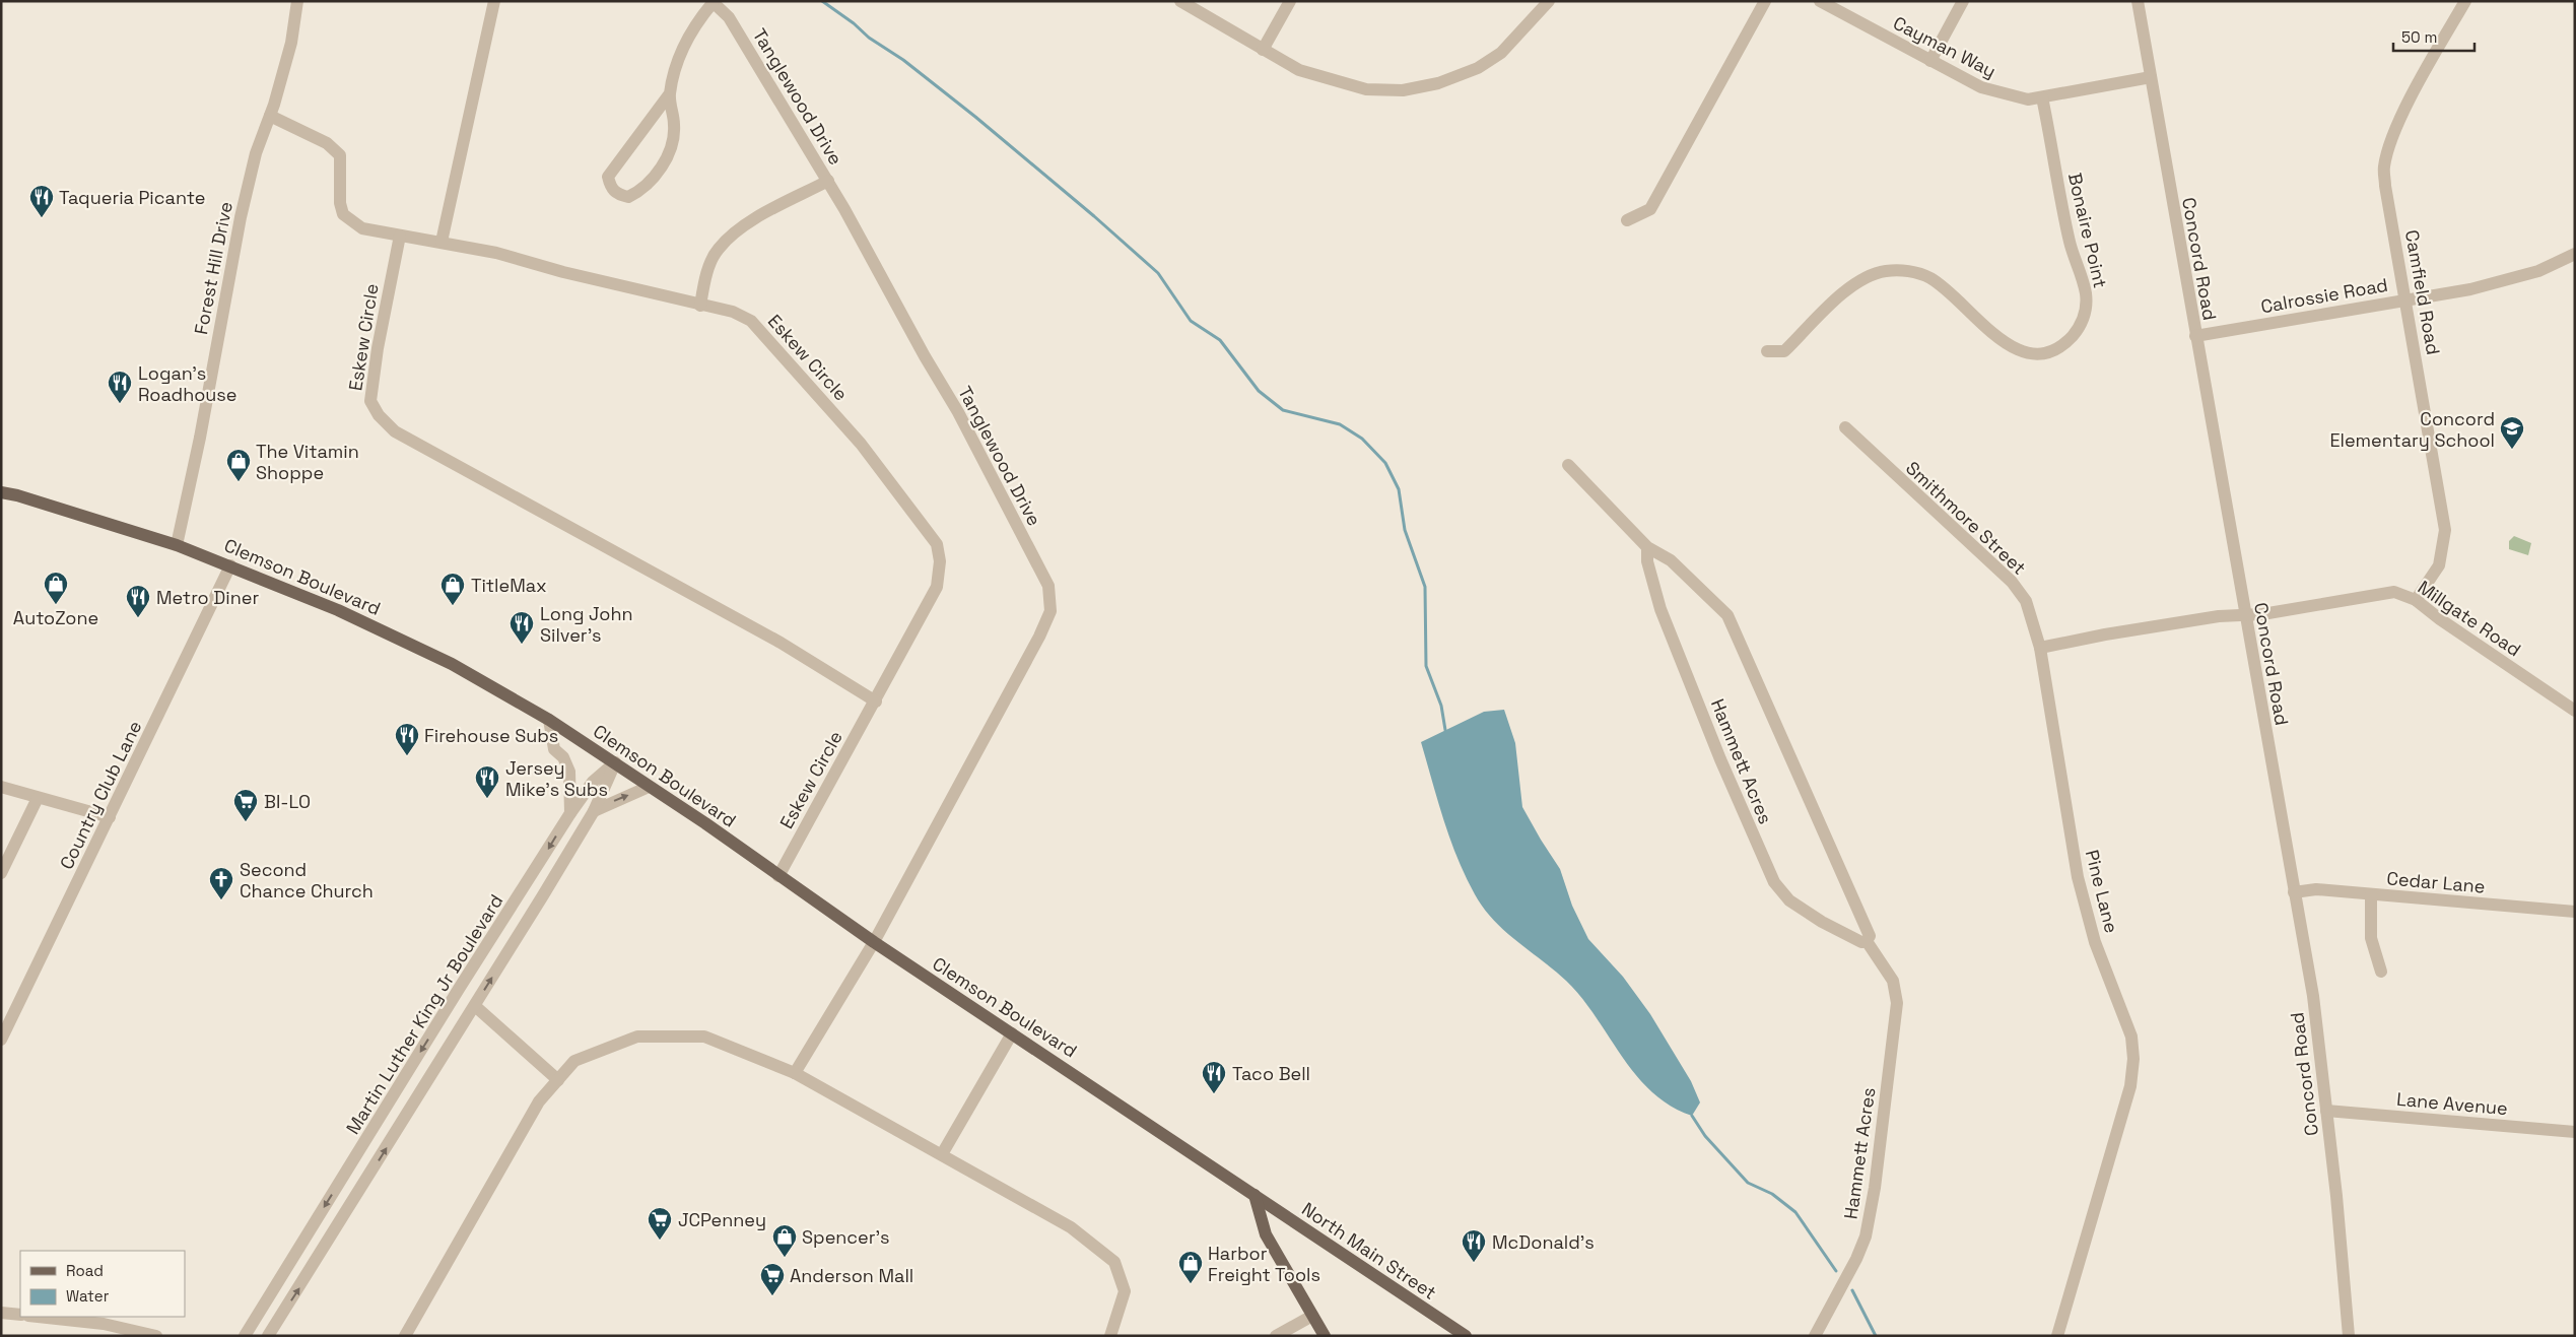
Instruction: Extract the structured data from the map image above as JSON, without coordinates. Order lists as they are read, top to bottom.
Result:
{
  "streets": {
    "main road": ["Clemson Boulevard", "North Main Street"],
    "street": [
      "Cayman Way",
      "Tanglewood Drive",
      "Bonaire Point",
      "Concord Road",
      "Forest Hill Drive",
      "Camfield Road",
      "Calrossie Road",
      "Eskew Circle",
      "Smithmore Street",
      "Millgate Road",
      "Hammett Acres",
      "Country Club Lane",
      "Cedar Lane",
      "Pine Lane",
      "Martin Luther King Jr Boulevard",
      "Lane Avenue"
    ]
  },
  "crossings": [
    ["Cayman Way", "Bonaire Point"],
    ["Cayman Way", "Concord Road"],
    ["Tanglewood Drive", "Clemson Boulevard"],
    ["Concord Road", "Calrossie Road"],
    ["Concord Road", "Millgate Road"],
    ["Concord Road", "Cedar Lane"],
    ["Concord Road", "Lane Avenue"],
    ["Forest Hill Drive", "Eskew Circle"],
    ["Forest Hill Drive", "Clemson Boulevard"],
    ["Camfield Road", "Calrossie Road"],
    ["Camfield Road", "Millgate Road"],
    ["Eskew Circle", "Clemson Boulevard"],
    ["Smithmore Street", "Pine Lane"],
    ["Clemson Boulevard", "Country Club Lane"],
    ["Clemson Boulevard", "Martin Luther King Jr Boulevard"],
    ["Clemson Boulevard", "North Main Street"]
  ],
  "places": {
    "restaurant": [
      "Taqueria Picante",
      "Logan's Roadhouse",
      "Metro Diner",
      "Long John Silver's",
      "Firehouse Subs",
      "Jersey Mike's Subs",
      "Taco Bell",
      "McDonald's"
    ],
    "school or university": ["Concord Elementary School"],
    "shop": [
      "The Vitamin Shoppe",
      "AutoZone",
      "TitleMax",
      "Spencer's",
      "Harbor Freight Tools"
    ],
    "supermarket": ["BI-LO", "JCPenney", "Anderson Mall"],
    "church": ["Second Chance Church"]
  },
  "legend": ["Road", "Water"],
  "scale_bar": "50 m"
}
